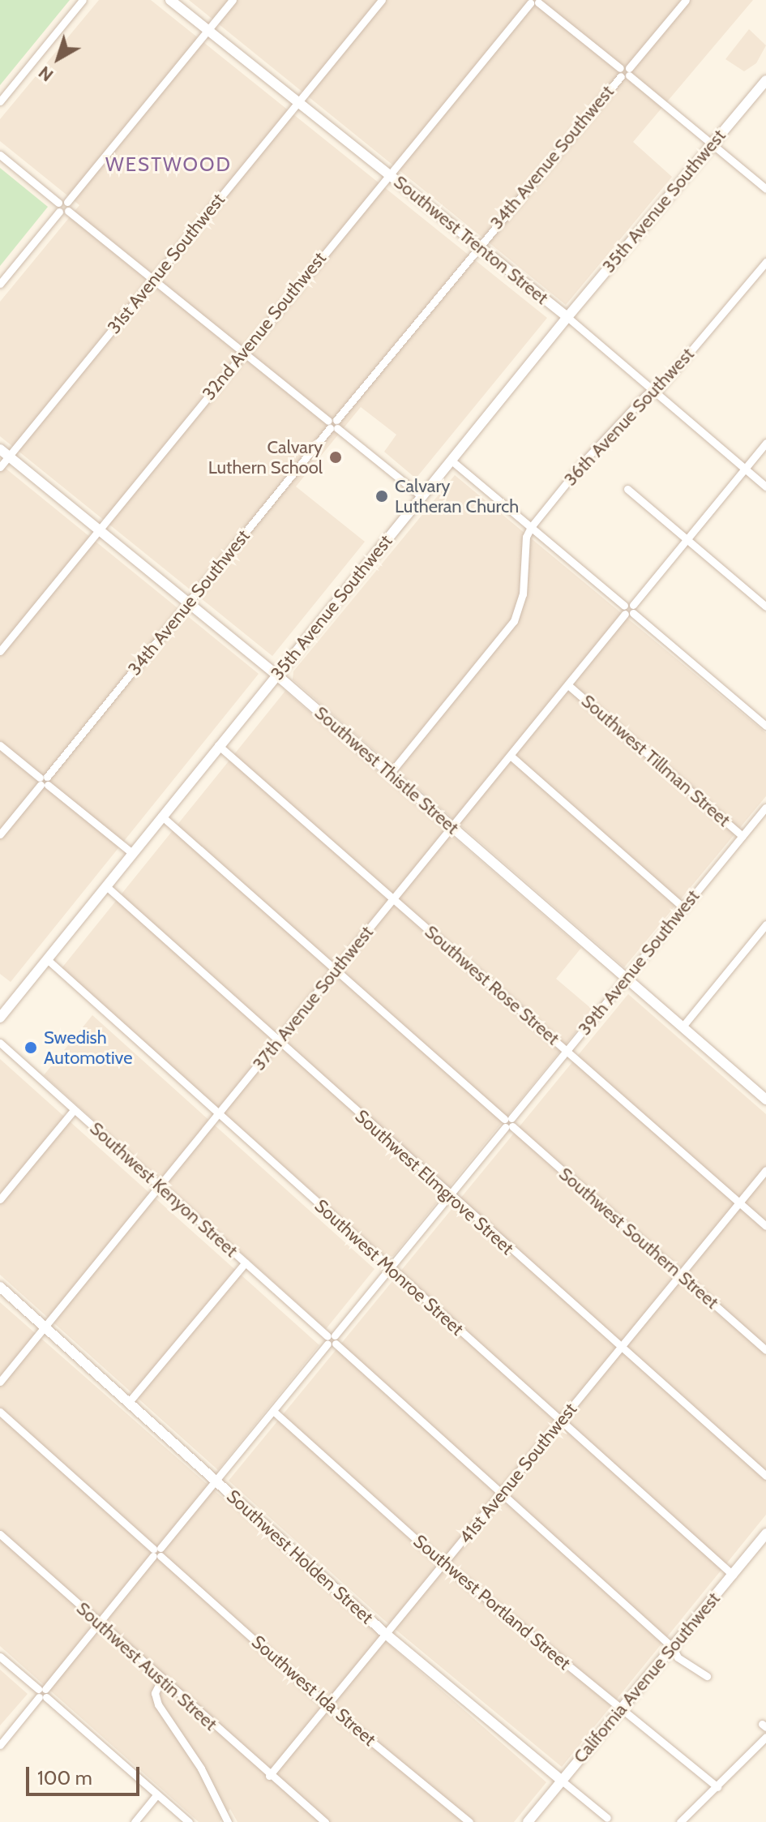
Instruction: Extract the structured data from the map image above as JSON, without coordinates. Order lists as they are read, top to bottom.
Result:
{
  "streets": {
    "main road": [
      "35th Avenue Southwest",
      "Southwest Trenton Street",
      "Southwest Thistle Street",
      "Southwest Holden Street",
      "California Avenue Southwest"
    ],
    "street": [
      "34th Avenue Southwest",
      "31st Avenue Southwest",
      "32nd Avenue Southwest",
      "36th Avenue Southwest",
      "Southwest Tillman Street",
      "39th Avenue Southwest",
      "Southwest Rose Street",
      "37th Avenue Southwest",
      "Southwest Elmgrove Street",
      "Southwest Kenyon Street",
      "Southwest Southern Street",
      "Southwest Monroe Street",
      "41st Avenue Southwest",
      "Southwest Portland Street",
      "Southwest Austin Street",
      "Southwest Ida Street"
    ]
  },
  "crossings": [
    ["34th Avenue Southwest", "Southwest Trenton Street"],
    ["34th Avenue Southwest", "Southwest Thistle Street"],
    ["35th Avenue Southwest", "Southwest Trenton Street"],
    ["35th Avenue Southwest", "Southwest Thistle Street"],
    ["35th Avenue Southwest", "Southwest Rose Street"],
    ["35th Avenue Southwest", "Southwest Elmgrove Street"],
    ["35th Avenue Southwest", "Southwest Southern Street"],
    ["35th Avenue Southwest", "Southwest Monroe Street"],
    ["Southwest Trenton Street", "31st Avenue Southwest"],
    ["Southwest Trenton Street", "32nd Avenue Southwest"],
    ["Southwest Trenton Street", "36th Avenue Southwest"],
    ["Southwest Trenton Street", "37th Avenue Southwest"],
    ["31st Avenue Southwest", "Southwest Thistle Street"],
    ["32nd Avenue Southwest", "Southwest Thistle Street"],
    ["36th Avenue Southwest", "Southwest Thistle Street"],
    ["Southwest Tillman Street", "39th Avenue Southwest"],
    ["Southwest Tillman Street", "37th Avenue Southwest"],
    ["Southwest Thistle Street", "39th Avenue Southwest"],
    ["Southwest Thistle Street", "37th Avenue Southwest"],
    ["39th Avenue Southwest", "Southwest Rose Street"],
    ["39th Avenue Southwest", "Southwest Elmgrove Street"],
    ["39th Avenue Southwest", "Southwest Kenyon Street"],
    ["39th Avenue Southwest", "Southwest Southern Street"],
    ["39th Avenue Southwest", "Southwest Monroe Street"],
    ["39th Avenue Southwest", "Southwest Holden Street"],
    ["39th Avenue Southwest", "Southwest Portland Street"],
    ["39th Avenue Southwest", "Southwest Austin Street"],
    ["39th Avenue Southwest", "Southwest Ida Street"],
    ["Southwest Rose Street", "37th Avenue Southwest"],
    ["Southwest Rose Street", "41st Avenue Southwest"],
    ["37th Avenue Southwest", "Southwest Elmgrove Street"],
    ["37th Avenue Southwest", "Southwest Kenyon Street"],
    ["37th Avenue Southwest", "Southwest Southern Street"],
    ["37th Avenue Southwest", "Southwest Monroe Street"],
    ["37th Avenue Southwest", "Southwest Holden Street"],
    ["Southwest Elmgrove Street", "41st Avenue Southwest"],
    ["Southwest Kenyon Street", "41st Avenue Southwest"],
    ["Southwest Kenyon Street", "California Avenue Southwest"],
    ["Southwest Southern Street", "41st Avenue Southwest"],
    ["Southwest Monroe Street", "41st Avenue Southwest"],
    ["Southwest Monroe Street", "California Avenue Southwest"],
    ["41st Avenue Southwest", "Southwest Holden Street"],
    ["41st Avenue Southwest", "Southwest Portland Street"],
    ["41st Avenue Southwest", "Southwest Austin Street"],
    ["41st Avenue Southwest", "Southwest Ida Street"],
    ["Southwest Holden Street", "California Avenue Southwest"],
    ["Southwest Portland Street", "California Avenue Southwest"]
  ],
  "districts": ["WESTWOOD"],
  "places": ["Calvary Luthern School", "Calvary Lutheran Church", "Swedish Automotive"],
  "scale_bar": "100 m",
  "north": "bottom left"
}
